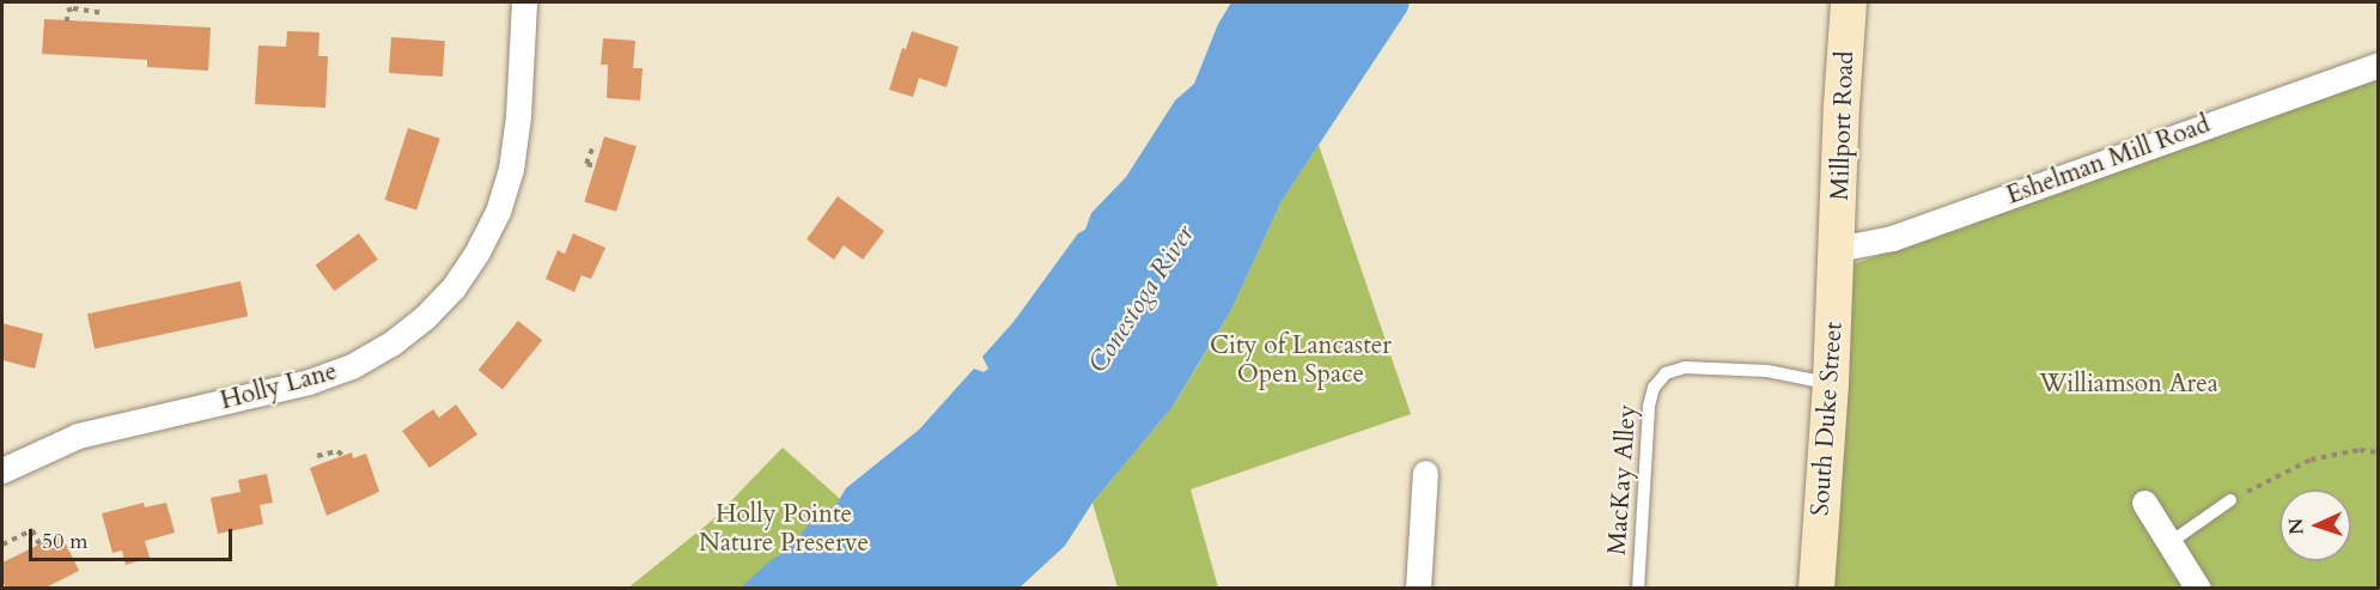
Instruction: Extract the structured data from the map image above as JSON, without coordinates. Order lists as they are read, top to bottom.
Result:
{
  "streets": {
    "main road": ["Millport Road", "South Duke Street"],
    "street": ["Eshelman Mill Road", "Holly Lane"],
    "lane": ["MacKay Alley"]
  },
  "crossings": [
    ["Millport Road", "Eshelman Mill Road"],
    ["Millport Road", "South Duke Street"],
    ["Eshelman Mill Road", "South Duke Street"],
    ["South Duke Street", "MacKay Alley"]
  ],
  "water": ["Conestoga River"],
  "parks": ["City of Lancaster Open Space", "Williamson Area", "Holly Pointe Nature Preserve"],
  "scale_bar": "50 m",
  "north": "left"
}
